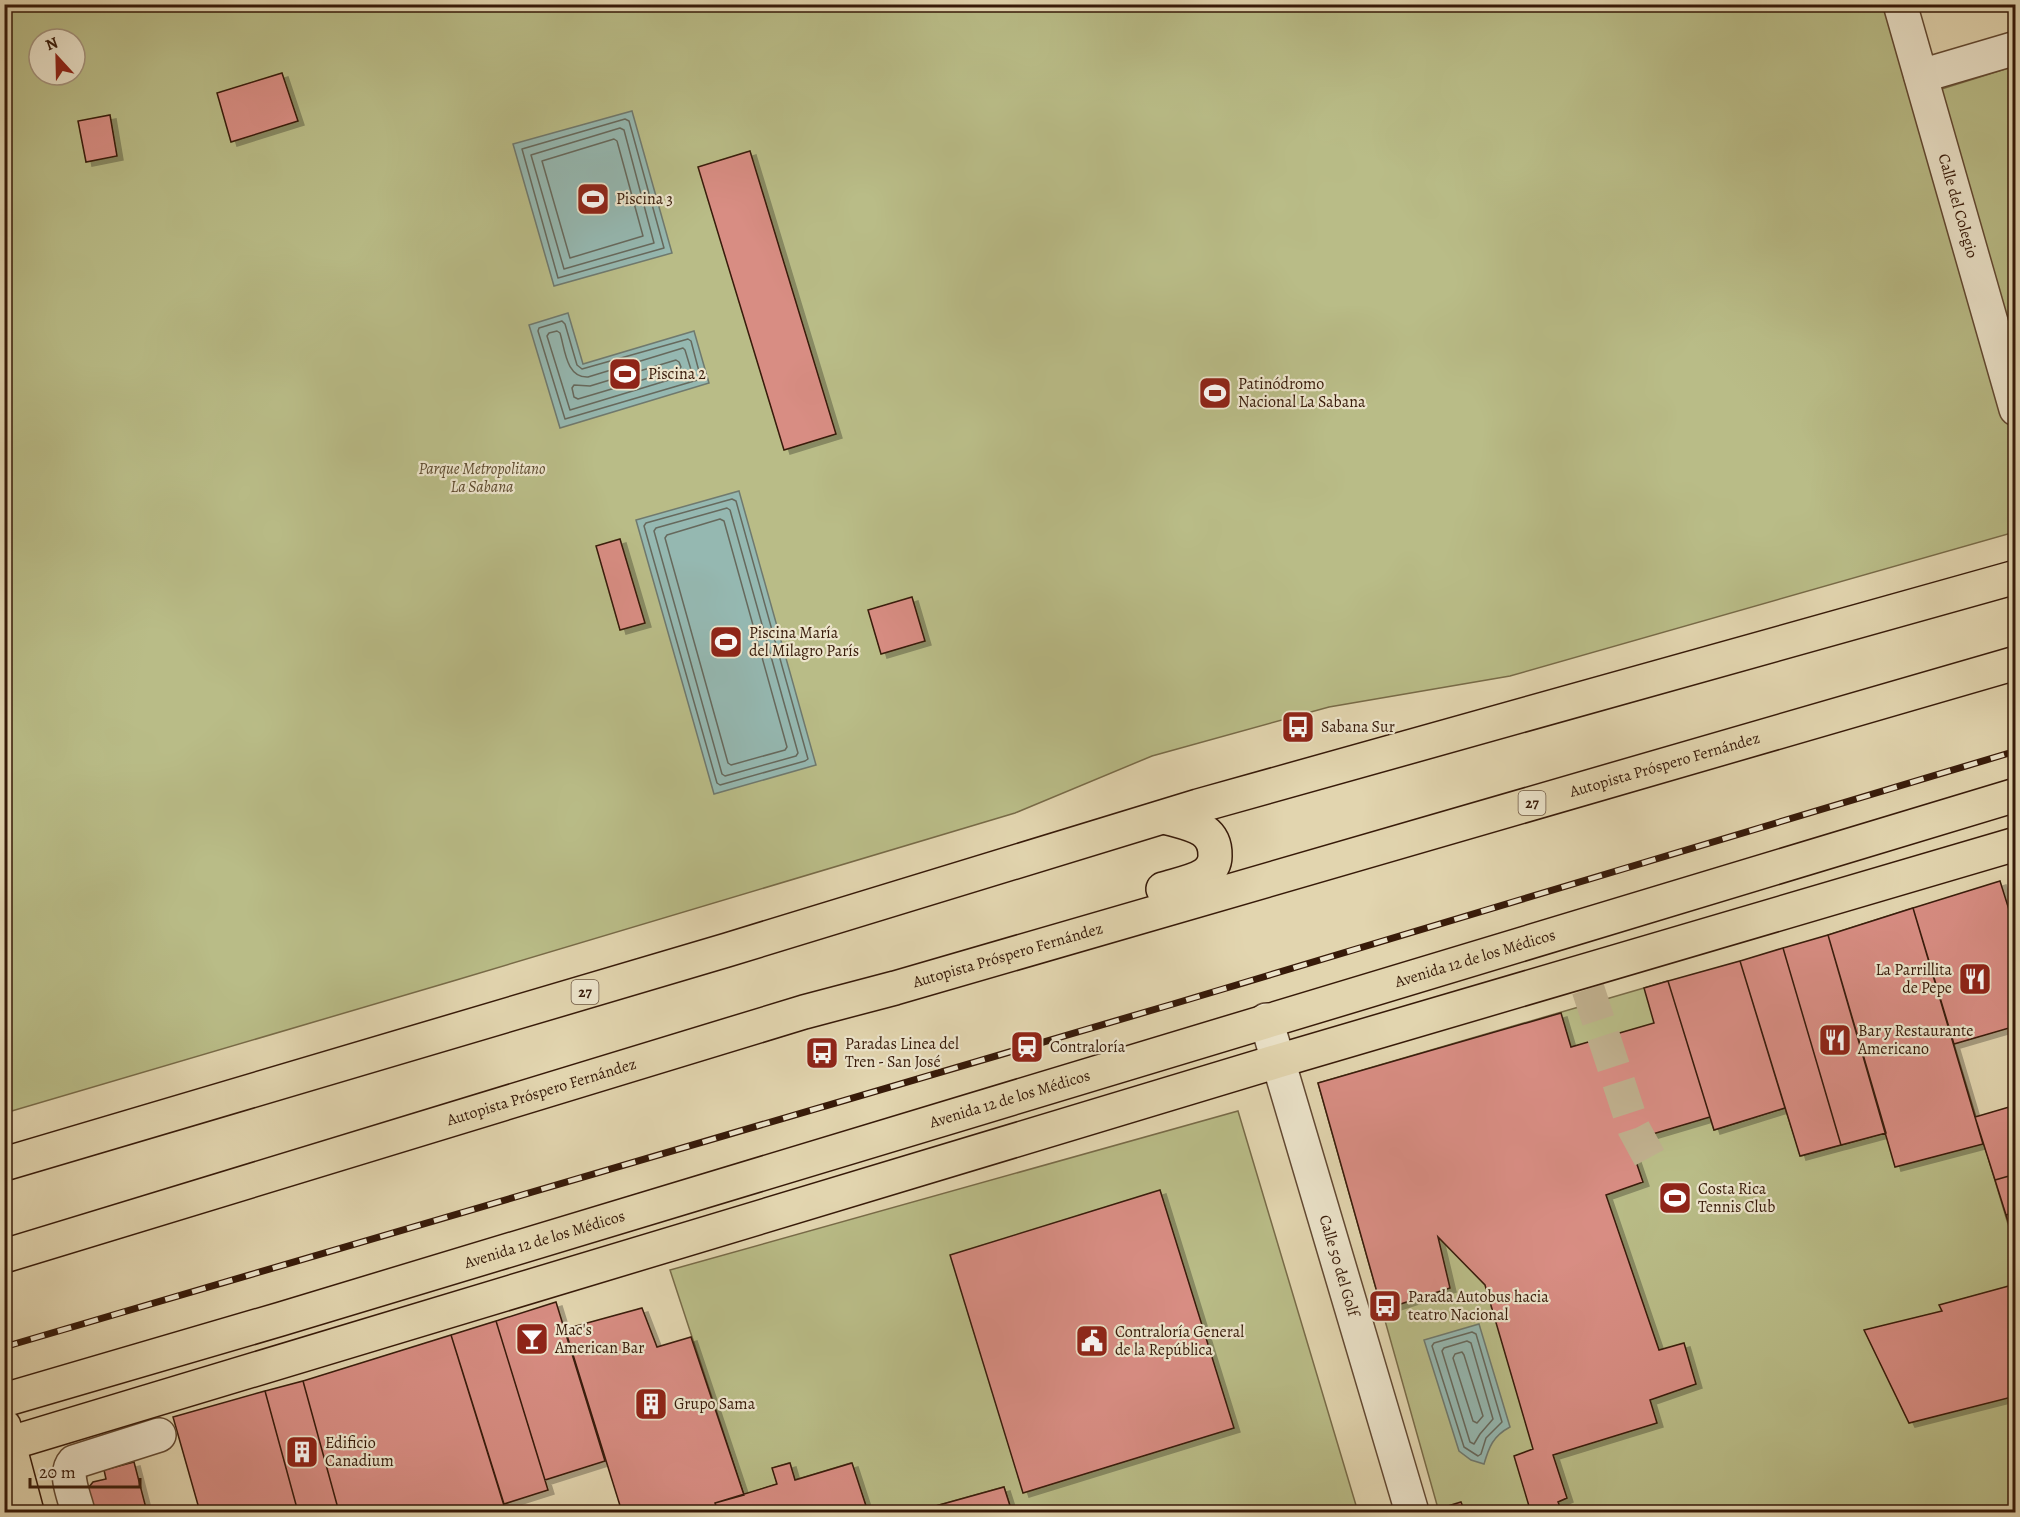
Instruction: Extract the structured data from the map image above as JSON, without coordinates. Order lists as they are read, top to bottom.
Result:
{
  "streets": {
    "main road": ["Autopista Próspero Fernández", "27", "Avenida 12 de los Médicos"],
    "street": ["Calle del Colegio", "Calle 50 del Golf"]
  },
  "crossings": [
    ["Avenida 12 de los Médicos", "Calle 50 del Golf"]
  ],
  "parks": ["Parque Metropolitano La Sabana"],
  "places": {
    "sports": [
      "Piscina 3",
      "Piscina 2",
      "Patinódromo Nacional La Sabana",
      "Piscina María del Milagro París",
      "Costa Rica Tennis Club"
    ],
    "bus stop": ["Sabana Sur", "Paradas Linea del Tren - San José", "Parada Autobus hacia teatro Nacional"],
    "restaurant": ["La Parrillita de Pepe", "Bar y Restaurante Americano"],
    "station": ["Contraloría"],
    "bar": ["Mac's American Bar"],
    "public building": ["Contraloría General de la República"],
    "building": ["Grupo Sama", "Edificio Canadium"]
  },
  "scale_bar": "20 m",
  "north": "top"
}
